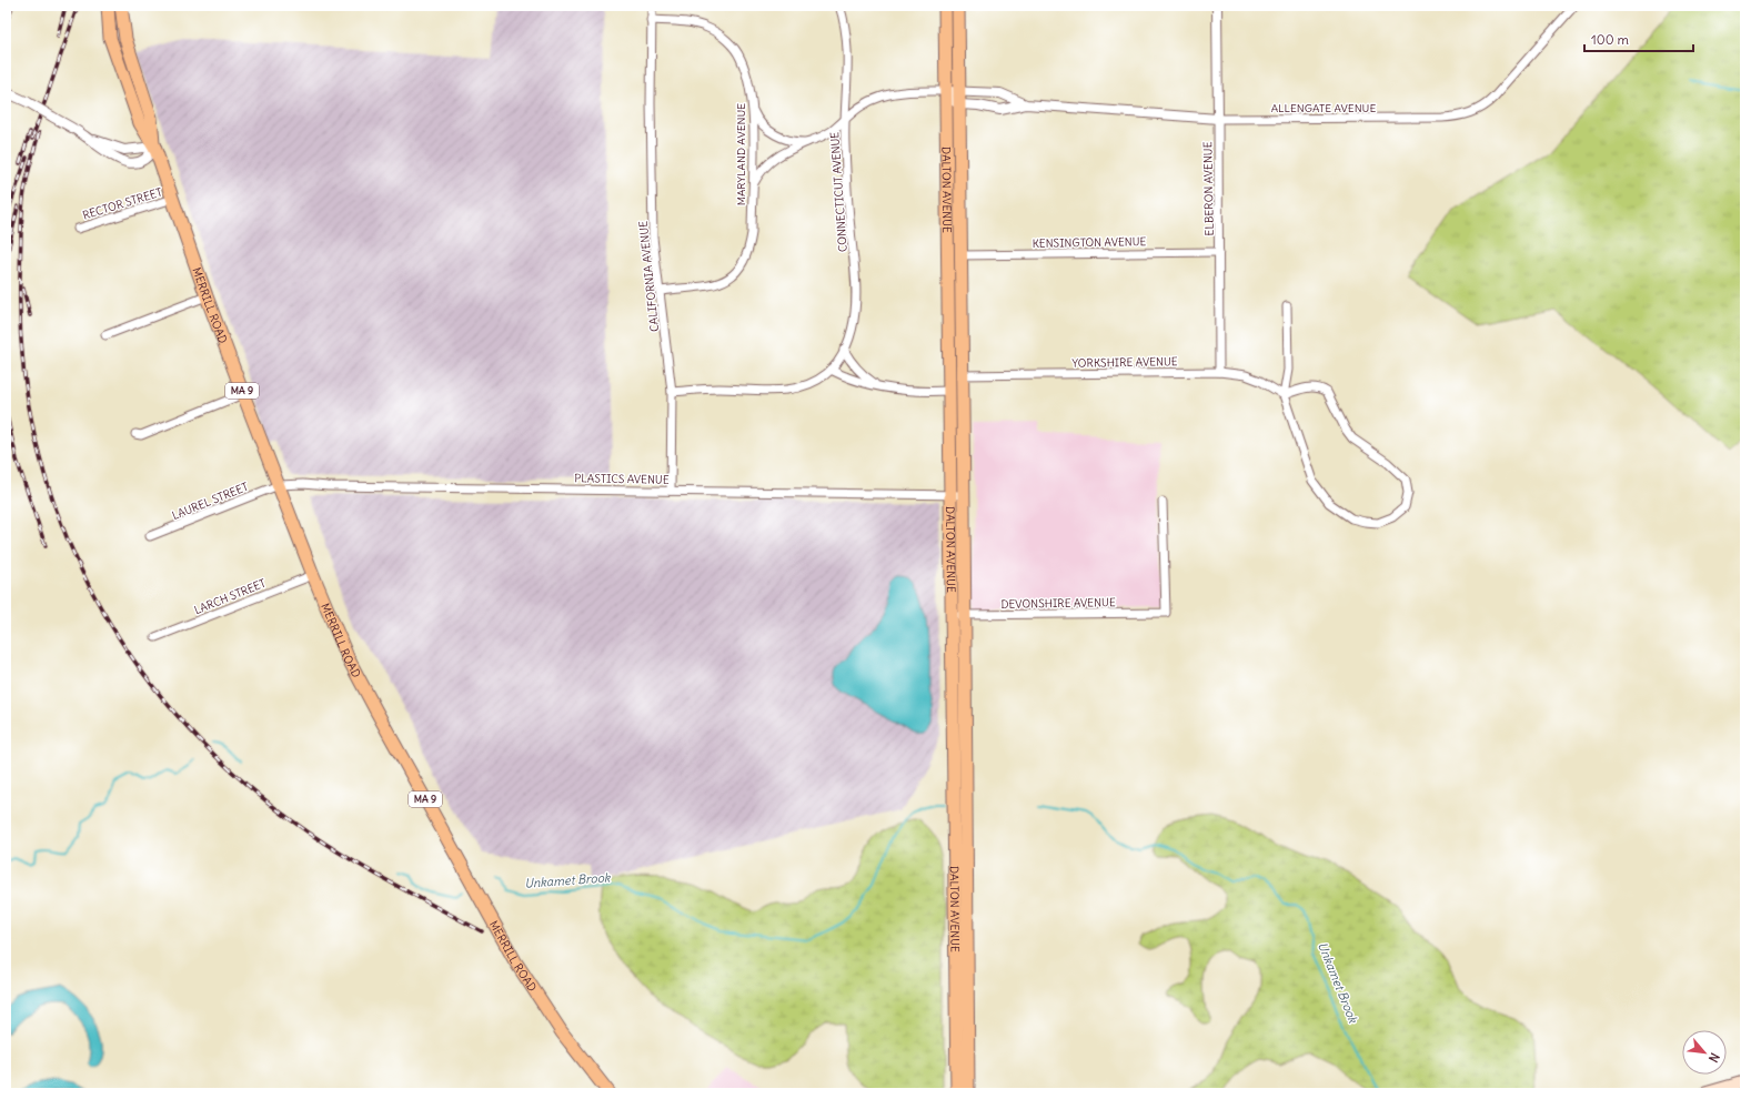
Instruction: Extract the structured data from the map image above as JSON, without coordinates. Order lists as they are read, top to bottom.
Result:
{
  "streets": {
    "main road": ["DALTON AVENUE", "MERRILL ROAD", "MA 9"],
    "street": [
      "ALLENGATE AVENUE",
      "MARYLAND AVENUE",
      "ELBERON AVENUE",
      "CONNECTICUT AVENUE",
      "RECTOR STREET",
      "KENSINGTON AVENUE",
      "CALIFORNIA AVENUE",
      "YORKSHIRE AVENUE",
      "PLASTICS AVENUE",
      "LAUREL STREET",
      "LARCH STREET",
      "DEVONSHIRE AVENUE"
    ]
  },
  "crossings": [
    ["ALLENGATE AVENUE", "ELBERON AVENUE"],
    ["ALLENGATE AVENUE", "DALTON AVENUE"],
    ["MARYLAND AVENUE", "CALIFORNIA AVENUE"],
    ["ELBERON AVENUE", "KENSINGTON AVENUE"],
    ["ELBERON AVENUE", "YORKSHIRE AVENUE"],
    ["DALTON AVENUE", "KENSINGTON AVENUE"],
    ["DALTON AVENUE", "YORKSHIRE AVENUE"],
    ["DALTON AVENUE", "PLASTICS AVENUE"],
    ["DALTON AVENUE", "DEVONSHIRE AVENUE"],
    ["RECTOR STREET", "MERRILL ROAD"],
    ["CALIFORNIA AVENUE", "PLASTICS AVENUE"],
    ["MERRILL ROAD", "PLASTICS AVENUE"],
    ["MERRILL ROAD", "LAUREL STREET"],
    ["MERRILL ROAD", "LARCH STREET"],
    ["PLASTICS AVENUE", "LAUREL STREET"]
  ],
  "water": ["Unkamet Brook"],
  "scale_bar": "100 m",
  "north": "bottom right"
}
